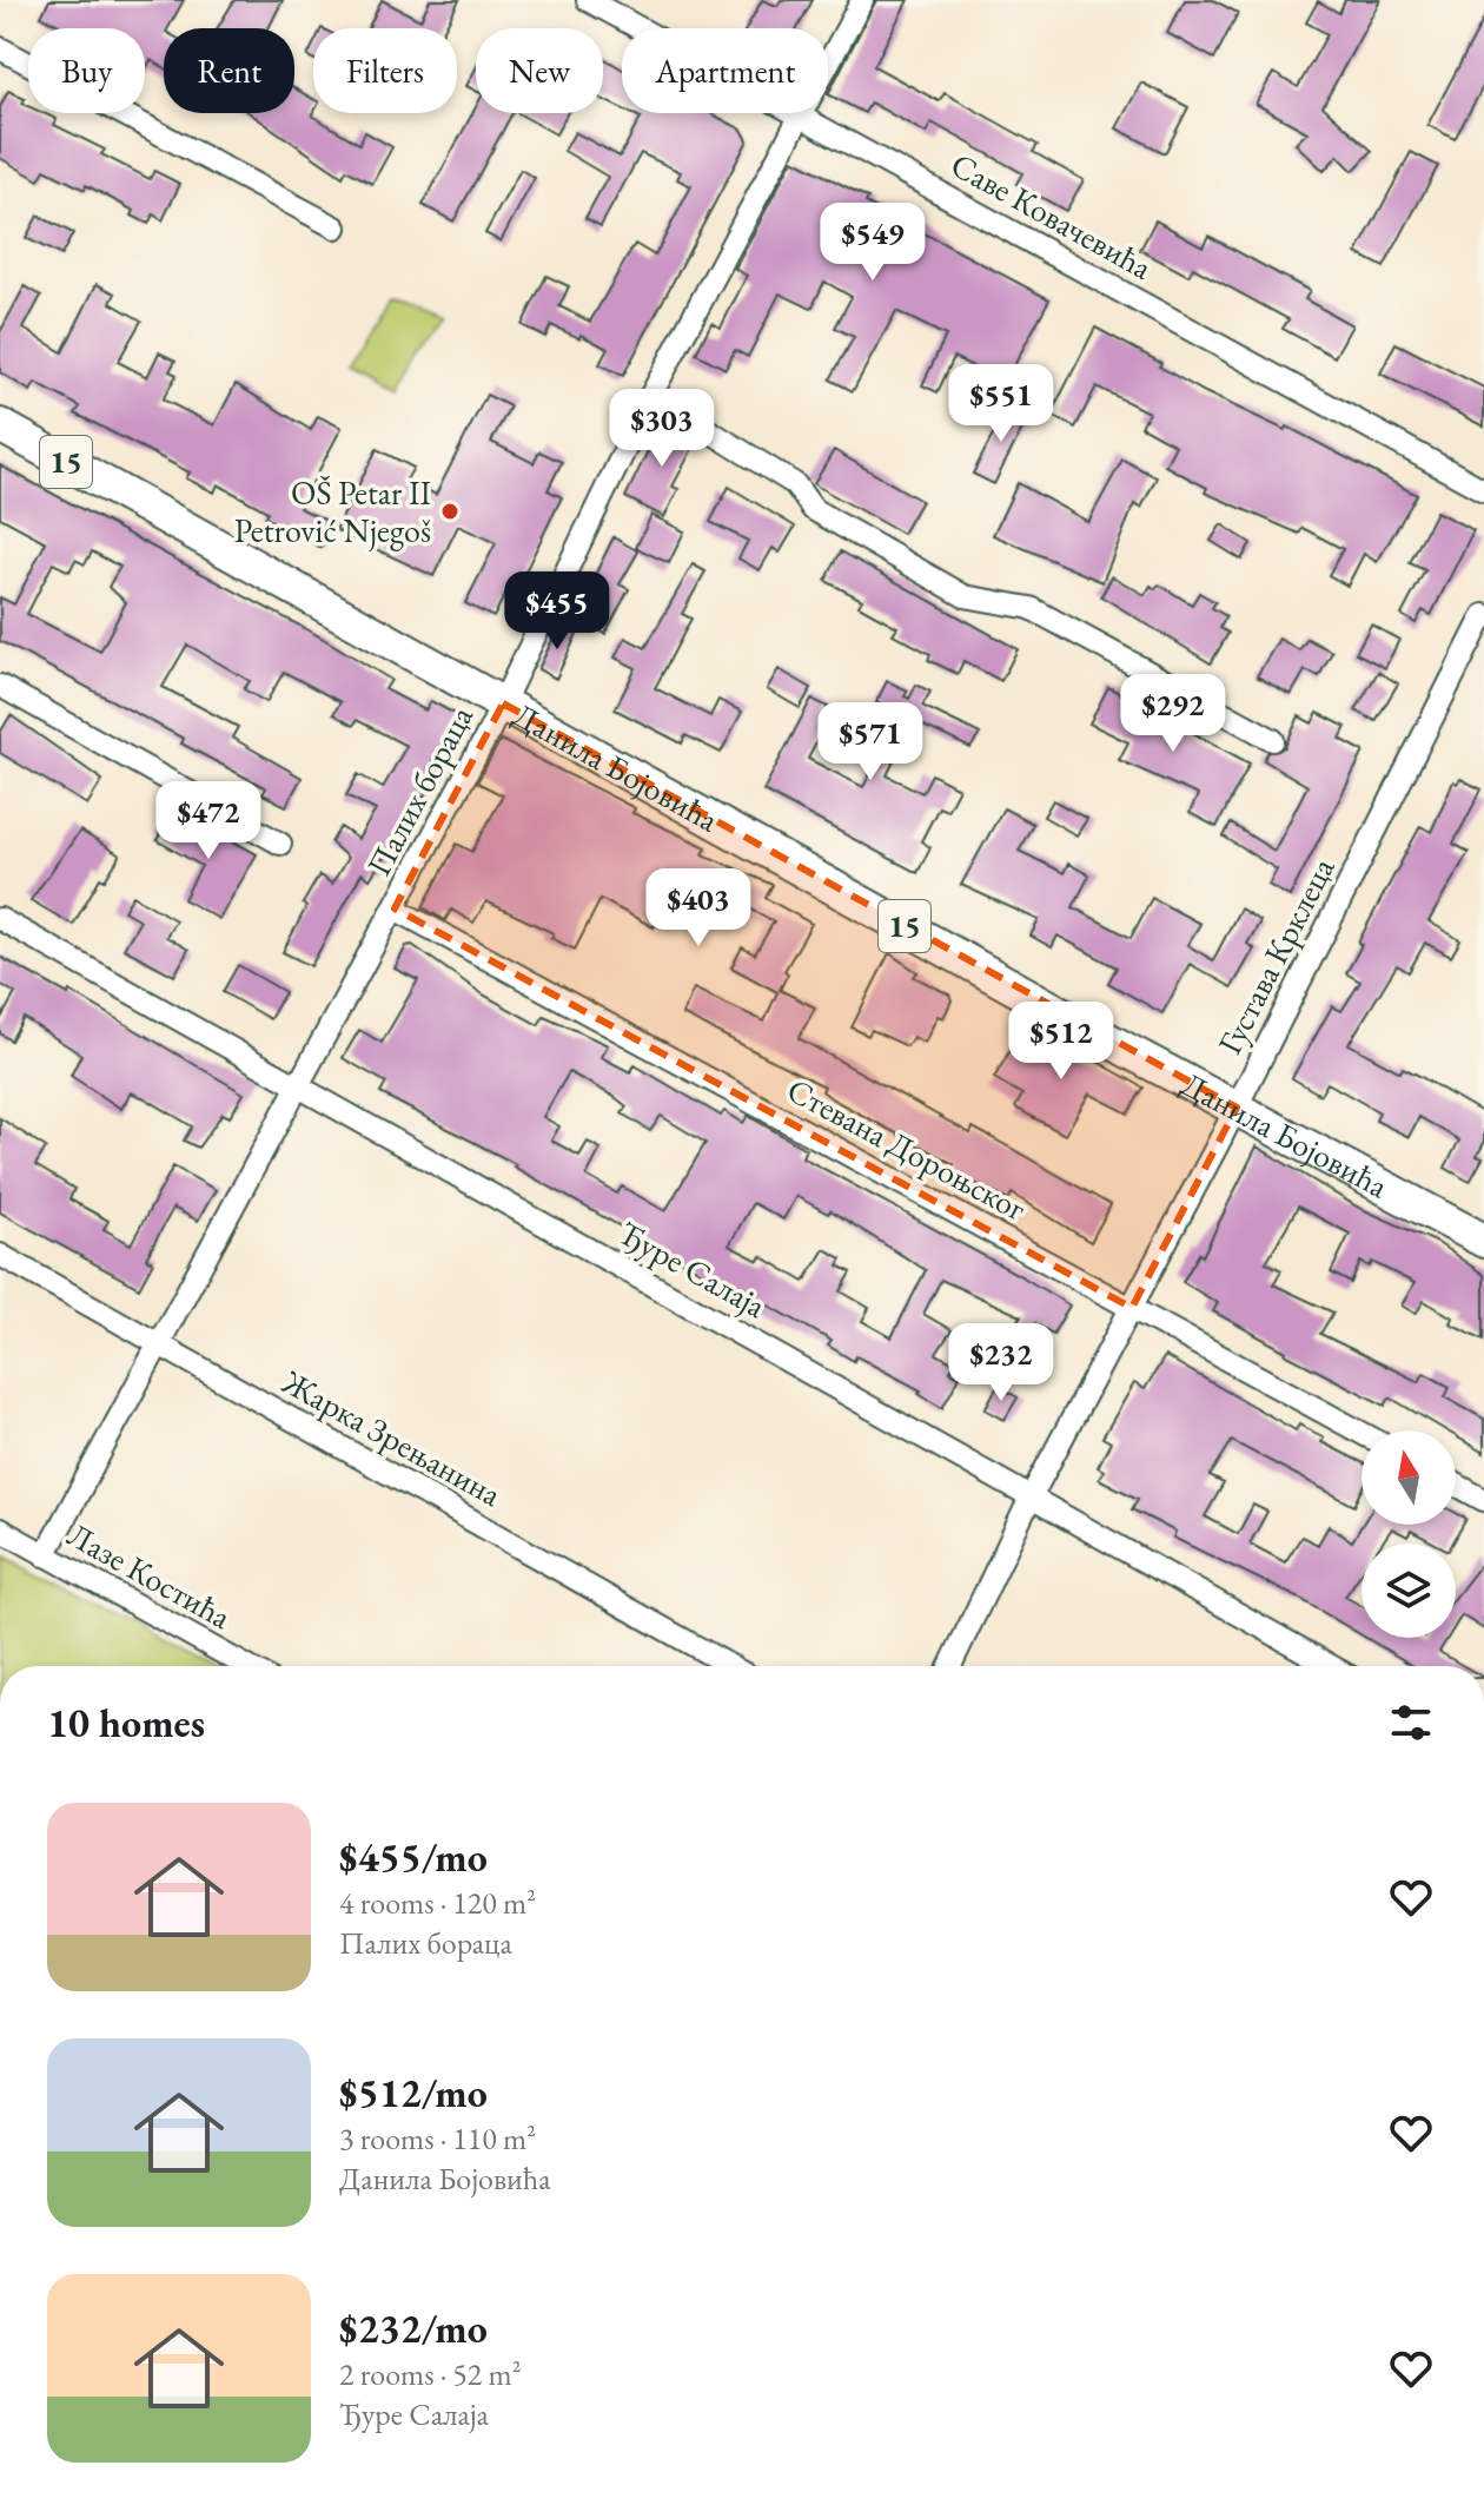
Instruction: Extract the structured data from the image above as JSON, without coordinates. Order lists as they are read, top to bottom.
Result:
{
  "streets": {
    "main road": ["15", "Данила Бојовића"],
    "street": [
      "Саве Ковачевића",
      "Палих бораца",
      "Густава Крклеца",
      "Стевана Дороњског",
      "Ђуре Салаја",
      "Жарка Зрењанина",
      "Лазе Костића"
    ]
  },
  "crossings": [
    ["Саве Ковачевића", "Палих бораца"],
    ["Данила Бојовића", "Палих бораца"],
    ["Данила Бојовића", "Густава Крклеца"],
    ["Палих бораца", "Стевана Дороњског"],
    ["Палих бораца", "Ђуре Салаја"],
    ["Палих бораца", "Жарка Зрењанина"],
    ["Палих бораца", "Лазе Костића"],
    ["Густава Крклеца", "Стевана Дороњског"],
    ["Густава Крклеца", "Ђуре Салаја"]
  ],
  "places": ["OŠ Petar II Petrović Njegoš"],
  "north": "top",
  "page": {
    "chip": [
      "Buy",
      "Rent",
      "Filters",
      "New",
      "Apartment"
    ],
    "price": [
      "$549",
      "$551",
      "$303",
      "$455",
      "$292",
      "$571",
      "$472",
      "$403",
      "$512",
      "$232"
    ],
    "heading": "10 homes",
    "list": [
      {
        "name": "$455/mo",
        "note": "4 rooms · 120 m² · Палих бораца"
      },
      {
        "name": "$512/mo",
        "note": "3 rooms · 110 m² · Данила Бојовића"
      },
      {
        "name": "$232/mo",
        "note": "2 rooms · 52 m² · Ђуре Салаја"
      }
    ]
  }
}
